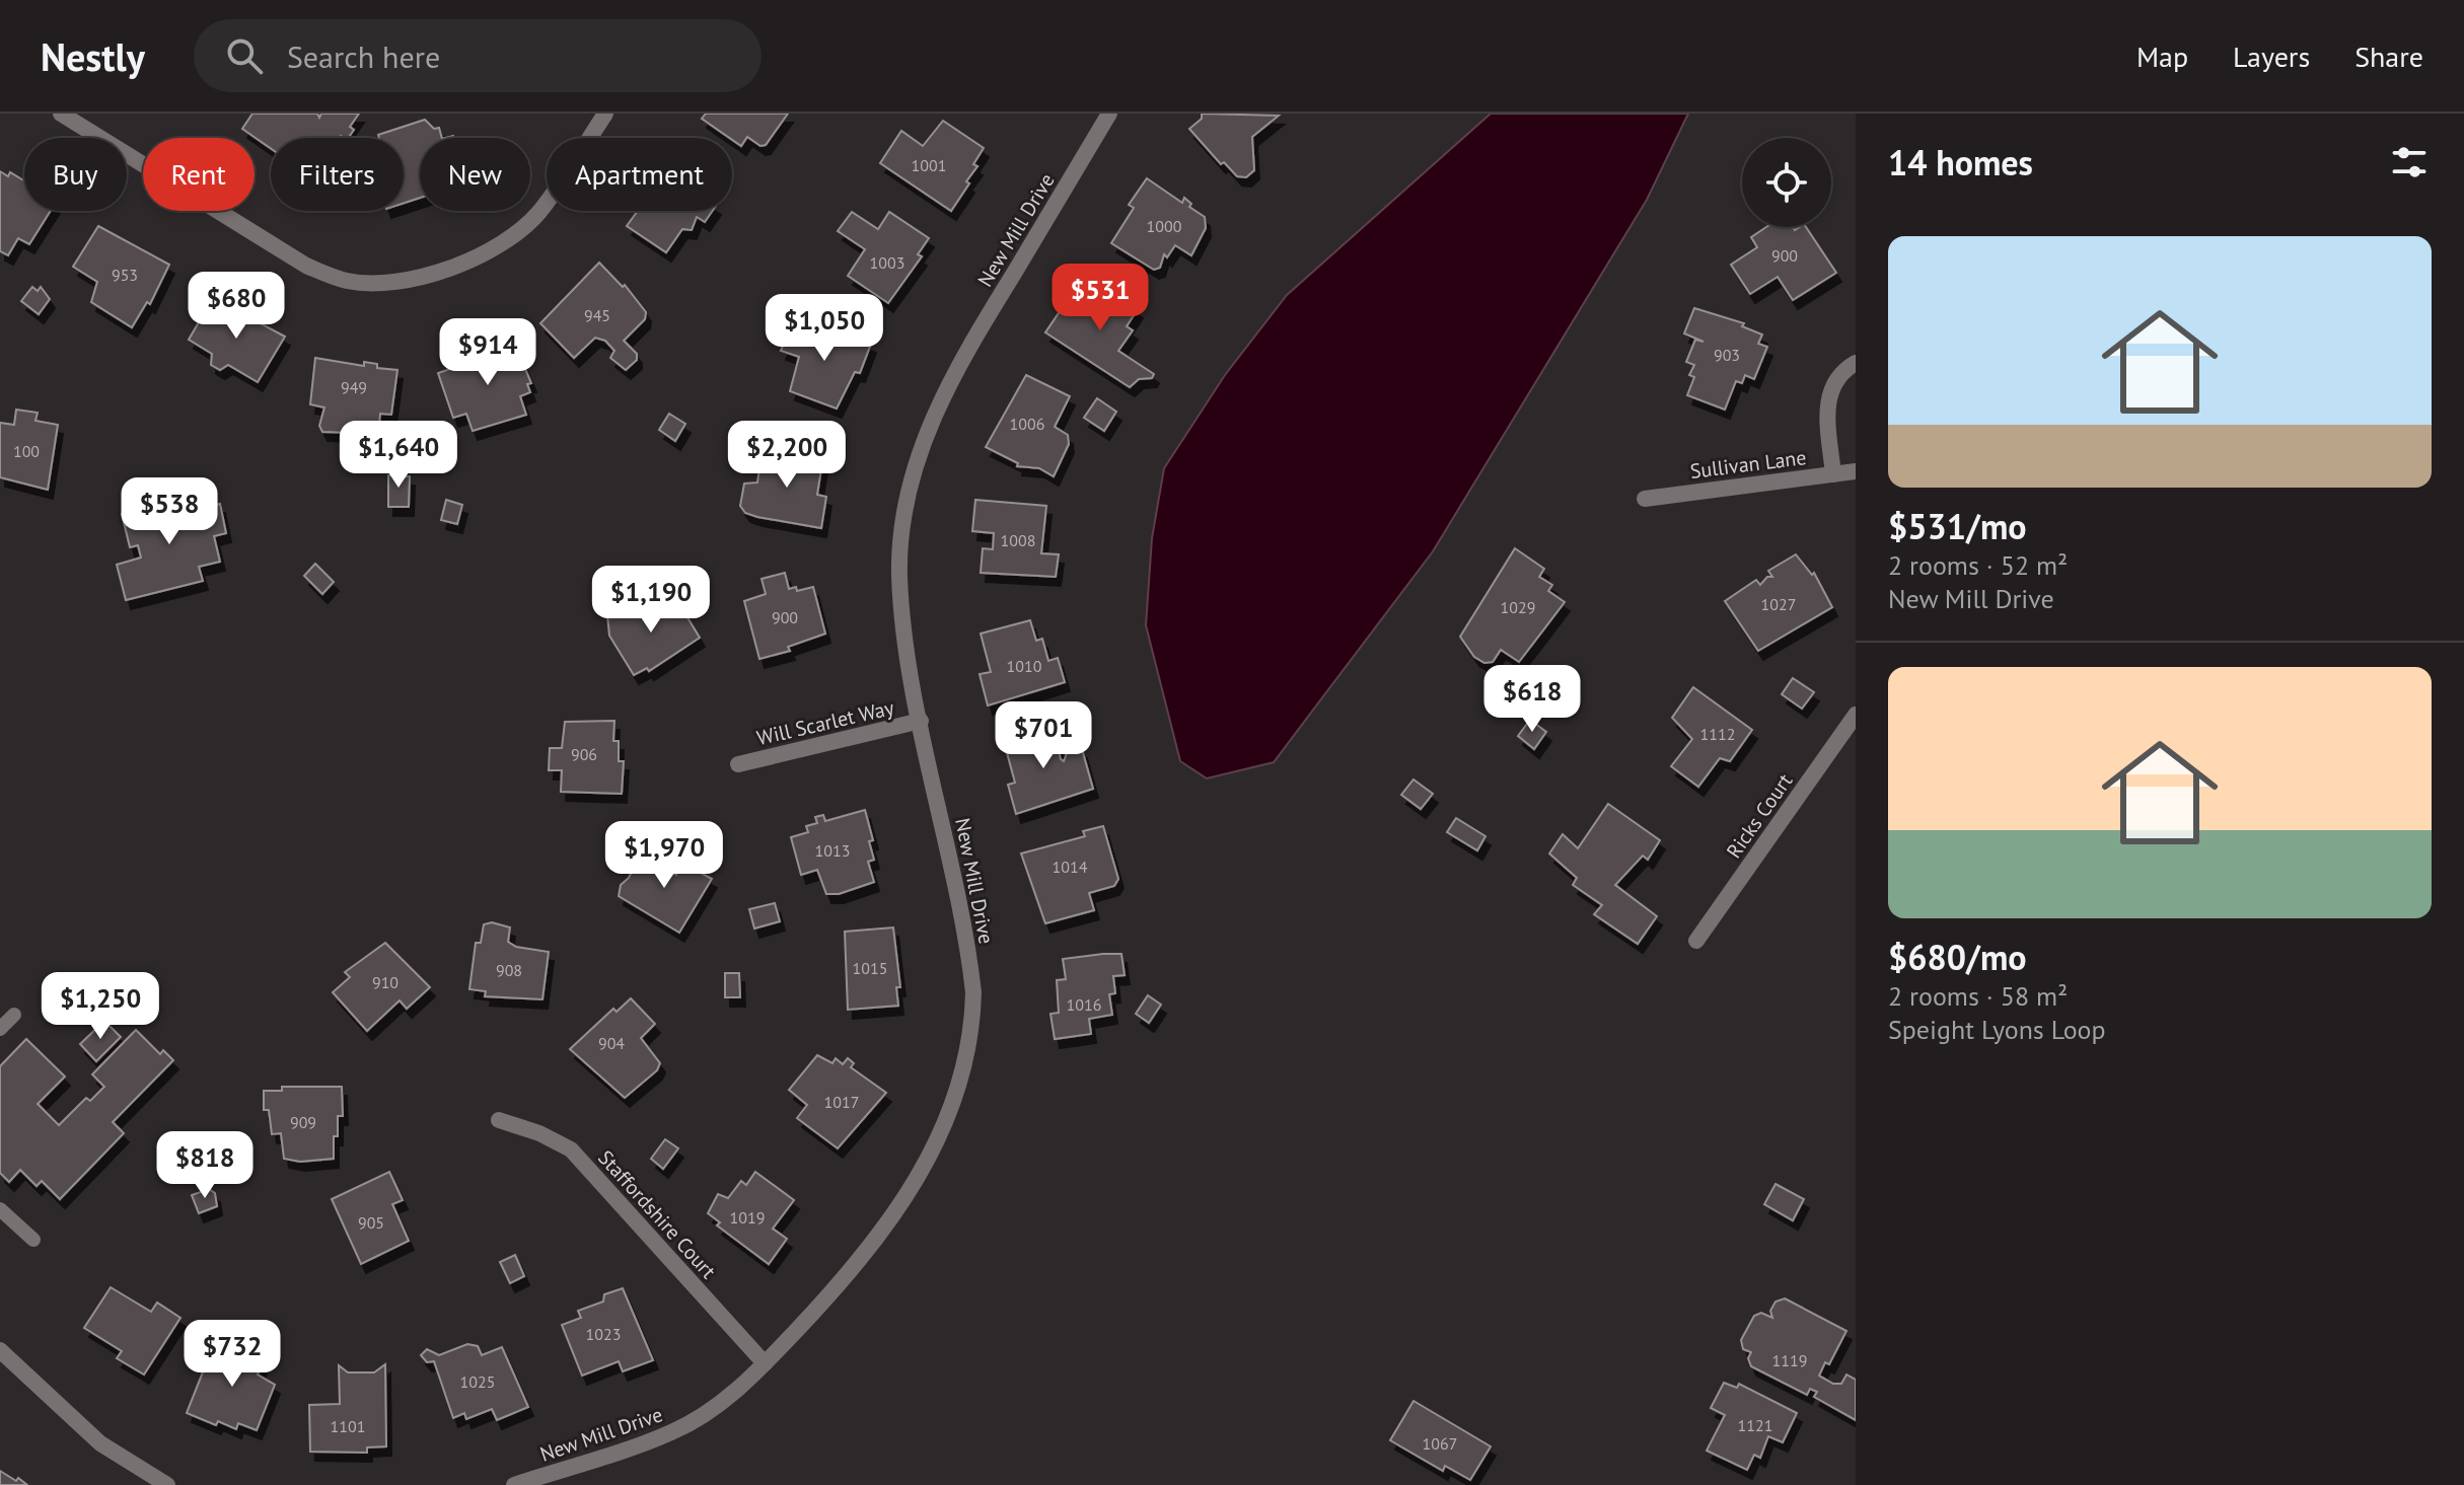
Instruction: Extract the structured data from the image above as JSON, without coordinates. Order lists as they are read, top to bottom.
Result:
{
  "streets": {
    "street": [
      "New Mill Drive",
      "Sullivan Lane",
      "Will Scarlet Way",
      "Ricks Court",
      "Staffordshire Court"
    ]
  },
  "crossings": [
    ["New Mill Drive", "Will Scarlet Way"],
    ["New Mill Drive", "Staffordshire Court"]
  ],
  "house_numbers": [
    "1001",
    "1000",
    "900",
    "1003",
    "953",
    "945",
    "903",
    "949",
    "1006",
    "100",
    "1008",
    "1027",
    "1029",
    "900",
    "1010",
    "1112",
    "906",
    "1013",
    "1014",
    "1015",
    "908",
    "910",
    "1016",
    "904",
    "1017",
    "909",
    "1019",
    "905",
    "1023",
    "1119",
    "1025",
    "1121",
    "1101",
    "1067"
  ],
  "page": {
    "header": "Nestly",
    "search": "Search here",
    "nav": ["Map", "Layers", "Share"],
    "heading": "14 homes",
    "chip": [
      "Buy",
      "Rent",
      "Filters",
      "New",
      "Apartment"
    ],
    "list": [
      {
        "name": "$531/mo",
        "note": "2 rooms · 52 m² · New Mill Drive"
      },
      {
        "name": "$680/mo",
        "note": "2 rooms · 58 m² · Speight Lyons Loop"
      }
    ],
    "price": [
      "$531",
      "$680",
      "$1,050",
      "$914",
      "$1,640",
      "$2,200",
      "$538",
      "$1,190",
      "$618",
      "$701",
      "$1,970",
      "$1,250",
      "$818",
      "$732"
    ]
  }
}
